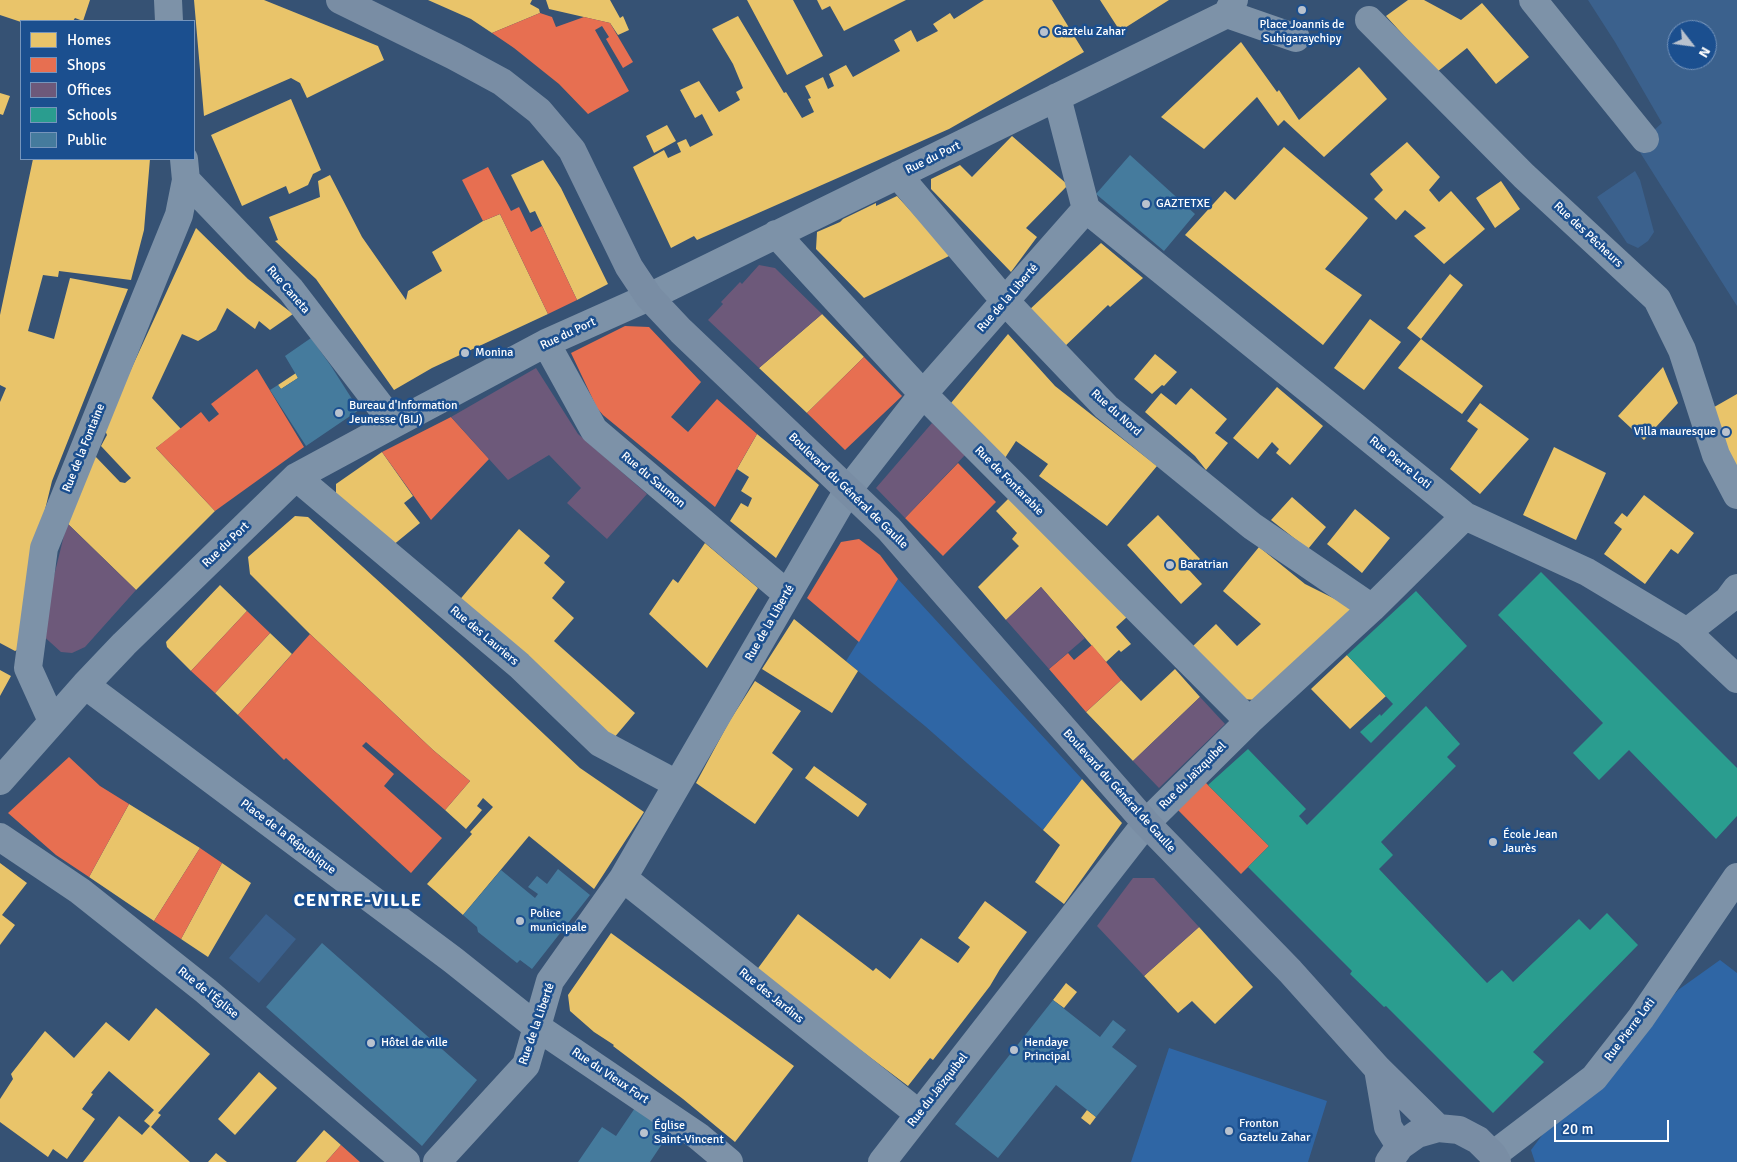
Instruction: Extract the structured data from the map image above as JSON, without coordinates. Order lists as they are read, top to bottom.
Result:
{
  "streets": {
    "main road": ["Boulevard du Général de Gaulle"],
    "street": [
      "Rue du Port",
      "Rue des Pêcheurs",
      "Rue Caneta",
      "Rue de la Liberté",
      "Rue du Nord",
      "Rue de la Fontaine",
      "Rue Pierre Loti",
      "Rue du Saumon",
      "Rue de Fontarabie",
      "Rue des Lauriers",
      "Rue du Jaïzquibel",
      "Place de la République",
      "Rue de l'Église",
      "Rue des Jardins",
      "Rue du Vieux Fort"
    ]
  },
  "crossings": [
    ["Rue du Port", "Rue Caneta"],
    ["Rue du Port", "Rue du Nord"],
    ["Rue du Port", "Rue de la Fontaine"],
    ["Rue du Port", "Rue du Saumon"],
    ["Rue du Port", "Rue de Fontarabie"],
    ["Rue du Port", "Boulevard du Général de Gaulle"],
    ["Rue du Port", "Rue des Lauriers"],
    ["Rue du Port", "Place de la République"],
    ["Rue Caneta", "Rue de la Fontaine"],
    ["Rue de la Liberté", "Rue du Nord"],
    ["Rue de la Liberté", "Rue Pierre Loti"],
    ["Rue de la Liberté", "Rue du Saumon"],
    ["Rue de la Liberté", "Rue de Fontarabie"],
    ["Rue de la Liberté", "Boulevard du Général de Gaulle"],
    ["Rue de la Liberté", "Rue des Lauriers"],
    ["Rue de la Liberté", "Place de la République"],
    ["Rue de la Liberté", "Rue des Jardins"],
    ["Rue de la Liberté", "Rue du Vieux Fort"],
    ["Rue du Nord", "Rue du Jaïzquibel"],
    ["Rue Pierre Loti", "Rue du Jaïzquibel"],
    ["Rue de Fontarabie", "Rue du Jaïzquibel"],
    ["Boulevard du Général de Gaulle", "Rue du Jaïzquibel"],
    ["Rue du Jaïzquibel", "Rue des Jardins"],
    ["Place de la République", "Rue du Vieux Fort"]
  ],
  "districts": ["CENTRE-VILLE"],
  "places": [
    "Place Joannis de Suhigaraychipy",
    "Gaztelu Zahar",
    "GAZTETXE",
    "Monina",
    "Bureau d'Information Jeunesse (BIJ)",
    "Villa mauresque",
    "Baratrian",
    "École Jean Jaurès",
    "Police municipale",
    "Hôtel de ville",
    "Hendaye Principal",
    "Fronton Gaztelu Zahar",
    "Église Saint-Vincent"
  ],
  "legend": [
    "Homes",
    "Shops",
    "Offices",
    "Schools",
    "Public"
  ],
  "scale_bar": "20 m",
  "north": "bottom right"
}
